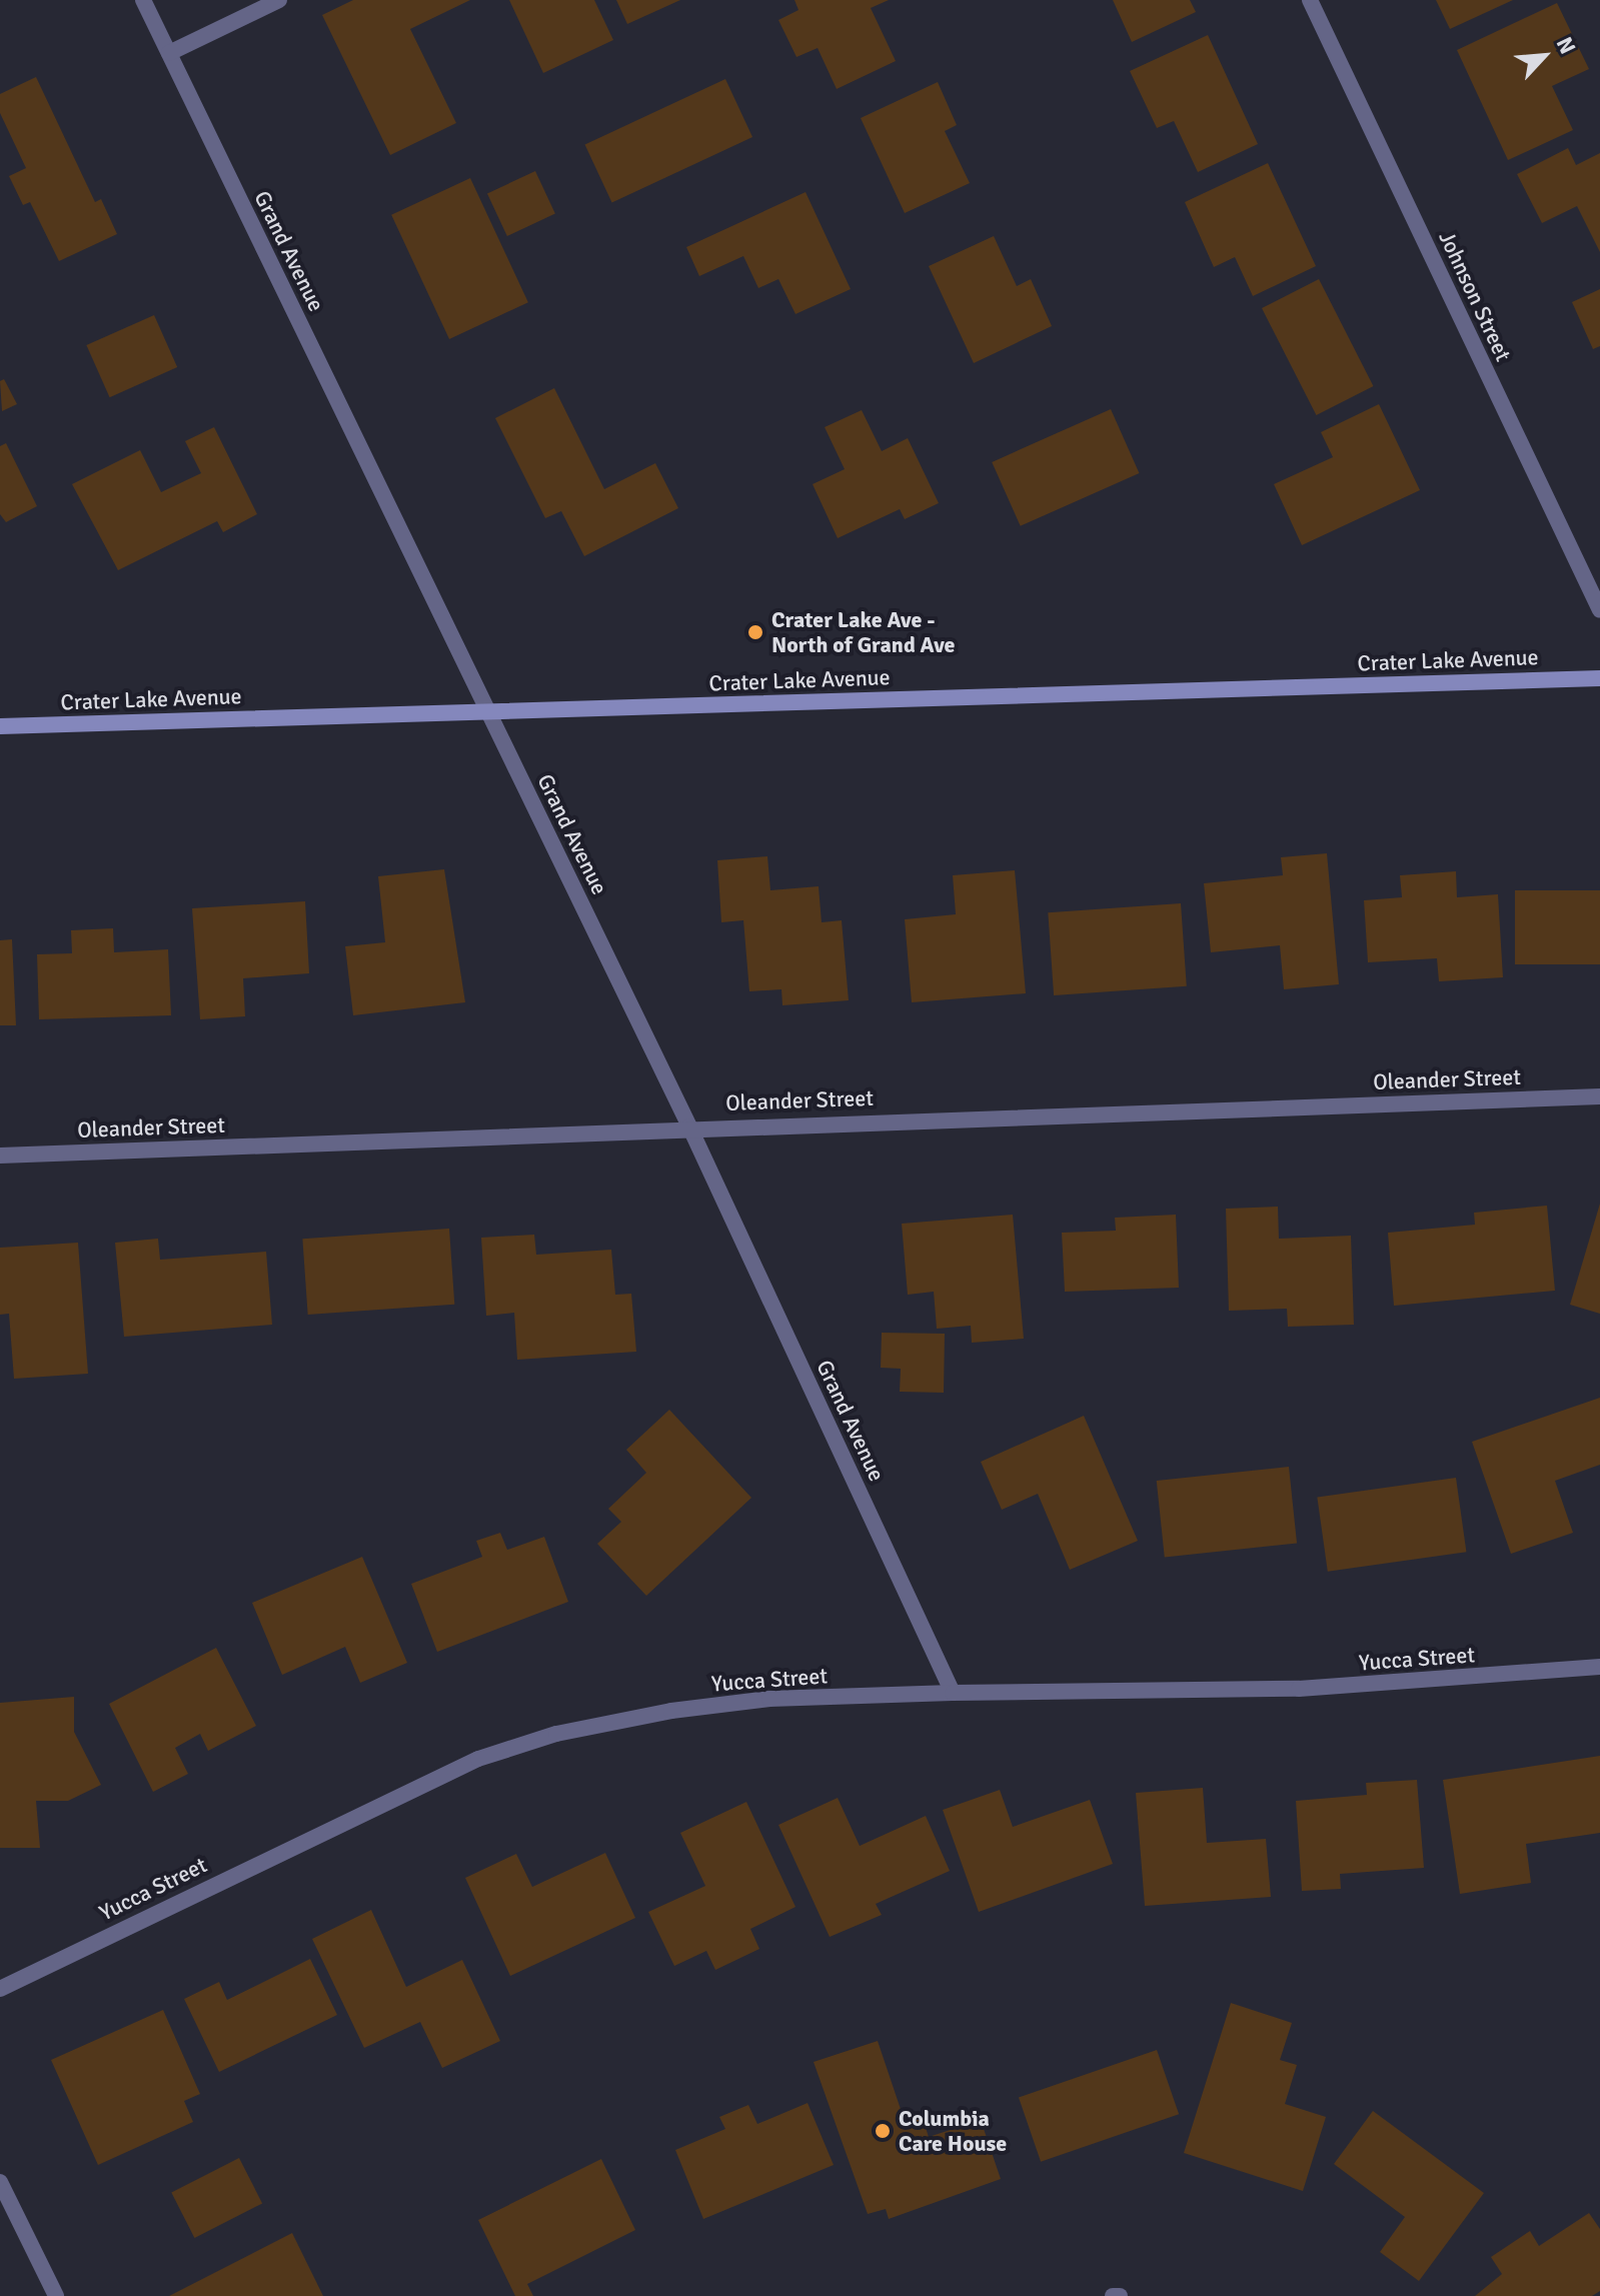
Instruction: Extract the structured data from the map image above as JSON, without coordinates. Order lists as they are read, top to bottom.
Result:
{
  "streets": {
    "main road": ["Crater Lake Avenue"],
    "street": [
      "Grand Avenue",
      "Johnson Street",
      "Oleander Street",
      "Yucca Street"
    ]
  },
  "crossings": [
    ["Grand Avenue", "Crater Lake Avenue"],
    ["Grand Avenue", "Oleander Street"],
    ["Grand Avenue", "Yucca Street"]
  ],
  "places": ["Crater Lake Ave - North of Grand Ave", "Columbia Care House"],
  "north": "top right"
}
